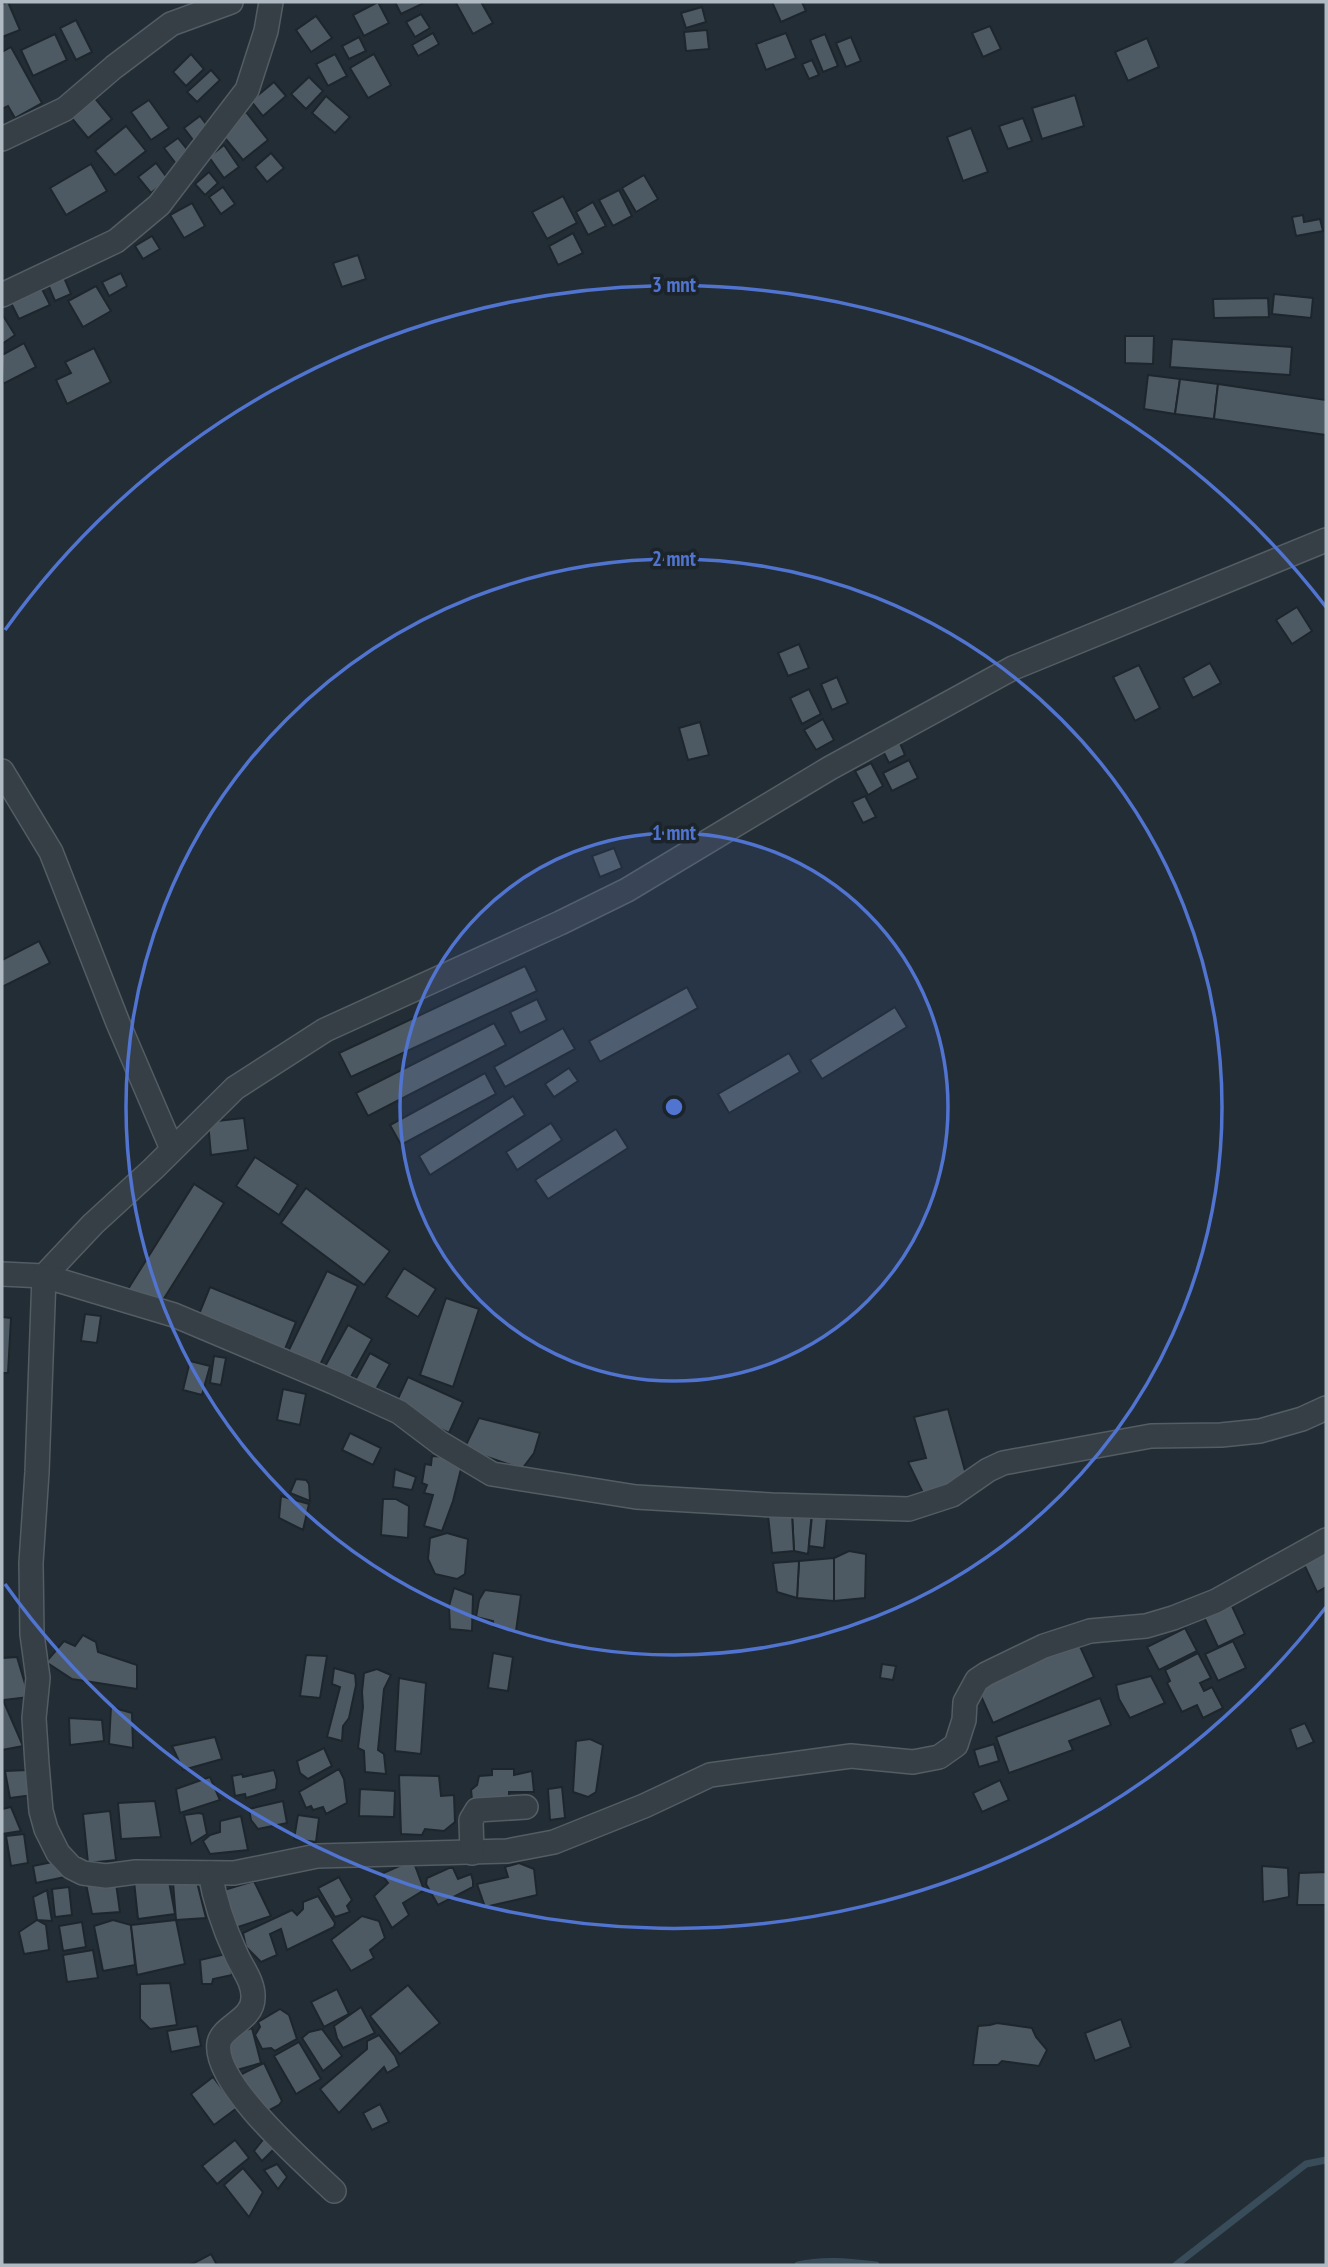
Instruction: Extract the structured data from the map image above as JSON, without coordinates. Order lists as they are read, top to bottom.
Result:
{
  "rings": ["3 mnt", "2 mnt", "1 mnt"]
}
